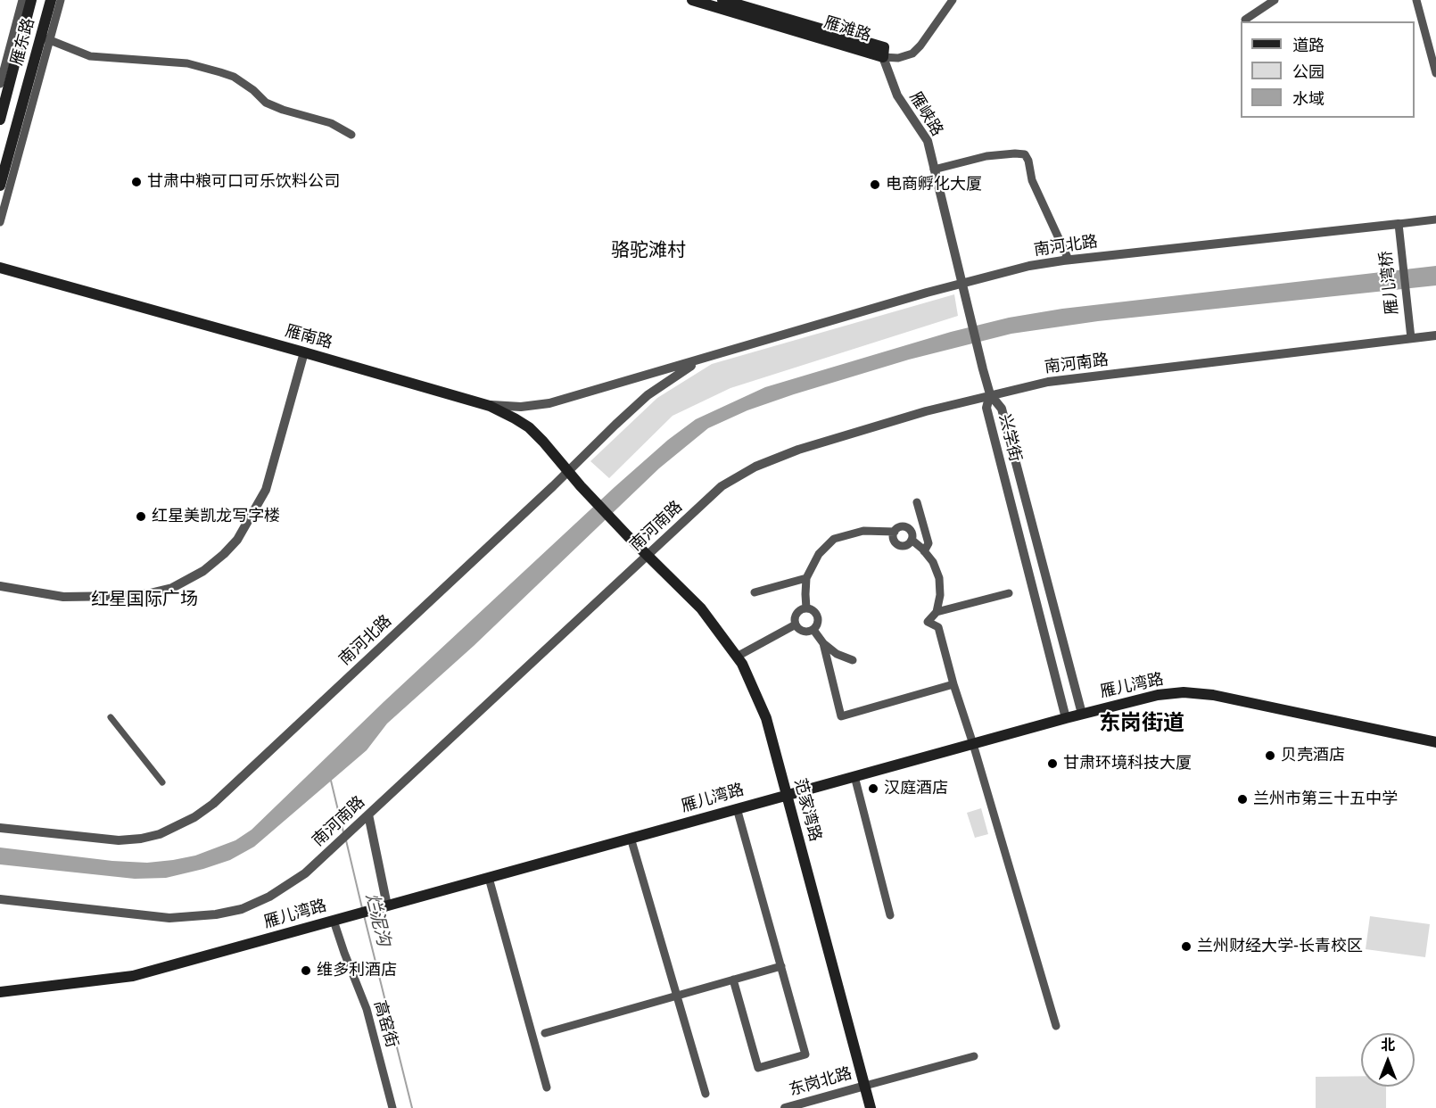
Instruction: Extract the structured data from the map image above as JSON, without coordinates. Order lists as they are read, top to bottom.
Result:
{
  "streets": {
    "main road": [
      "雁滩路",
      "雁东路",
      "雁南路",
      "雁儿湾路",
      "范家湾路"
    ],
    "street": [
      "雁峡路",
      "南河北路",
      "雁儿湾桥",
      "南河南路",
      "兴学街",
      "高窑街",
      "东岗北路"
    ]
  },
  "crossings": [
    ["雁滩路", "雁峡路"],
    ["雁峡路", "南河北路"],
    ["雁峡路", "南河南路"],
    ["雁峡路", "兴学街"],
    ["南河北路", "雁儿湾桥"],
    ["南河北路", "雁南路"],
    ["雁儿湾桥", "南河南路"],
    ["雁南路", "范家湾路"],
    ["南河南路", "兴学街"],
    ["南河南路", "范家湾路"],
    ["兴学街", "雁儿湾路"],
    ["雁儿湾路", "范家湾路"],
    ["雁儿湾路", "高窑街"],
    ["范家湾路", "东岗北路"]
  ],
  "districts": ["骆驼滩村", "红星国际广场", "东岗街道"],
  "water": ["烂泥沟"],
  "places": [
    "甘肃中粮可口可乐饮料公司",
    "电商孵化大厦",
    "红星美凯龙写字楼",
    "贝壳酒店",
    "甘肃环境科技大厦",
    "汉庭酒店",
    "兰州市第三十五中学",
    "兰州财经大学-长青校区",
    "维多利酒店"
  ],
  "legend": ["道路", "公园", "水域"],
  "north": "top"
}
